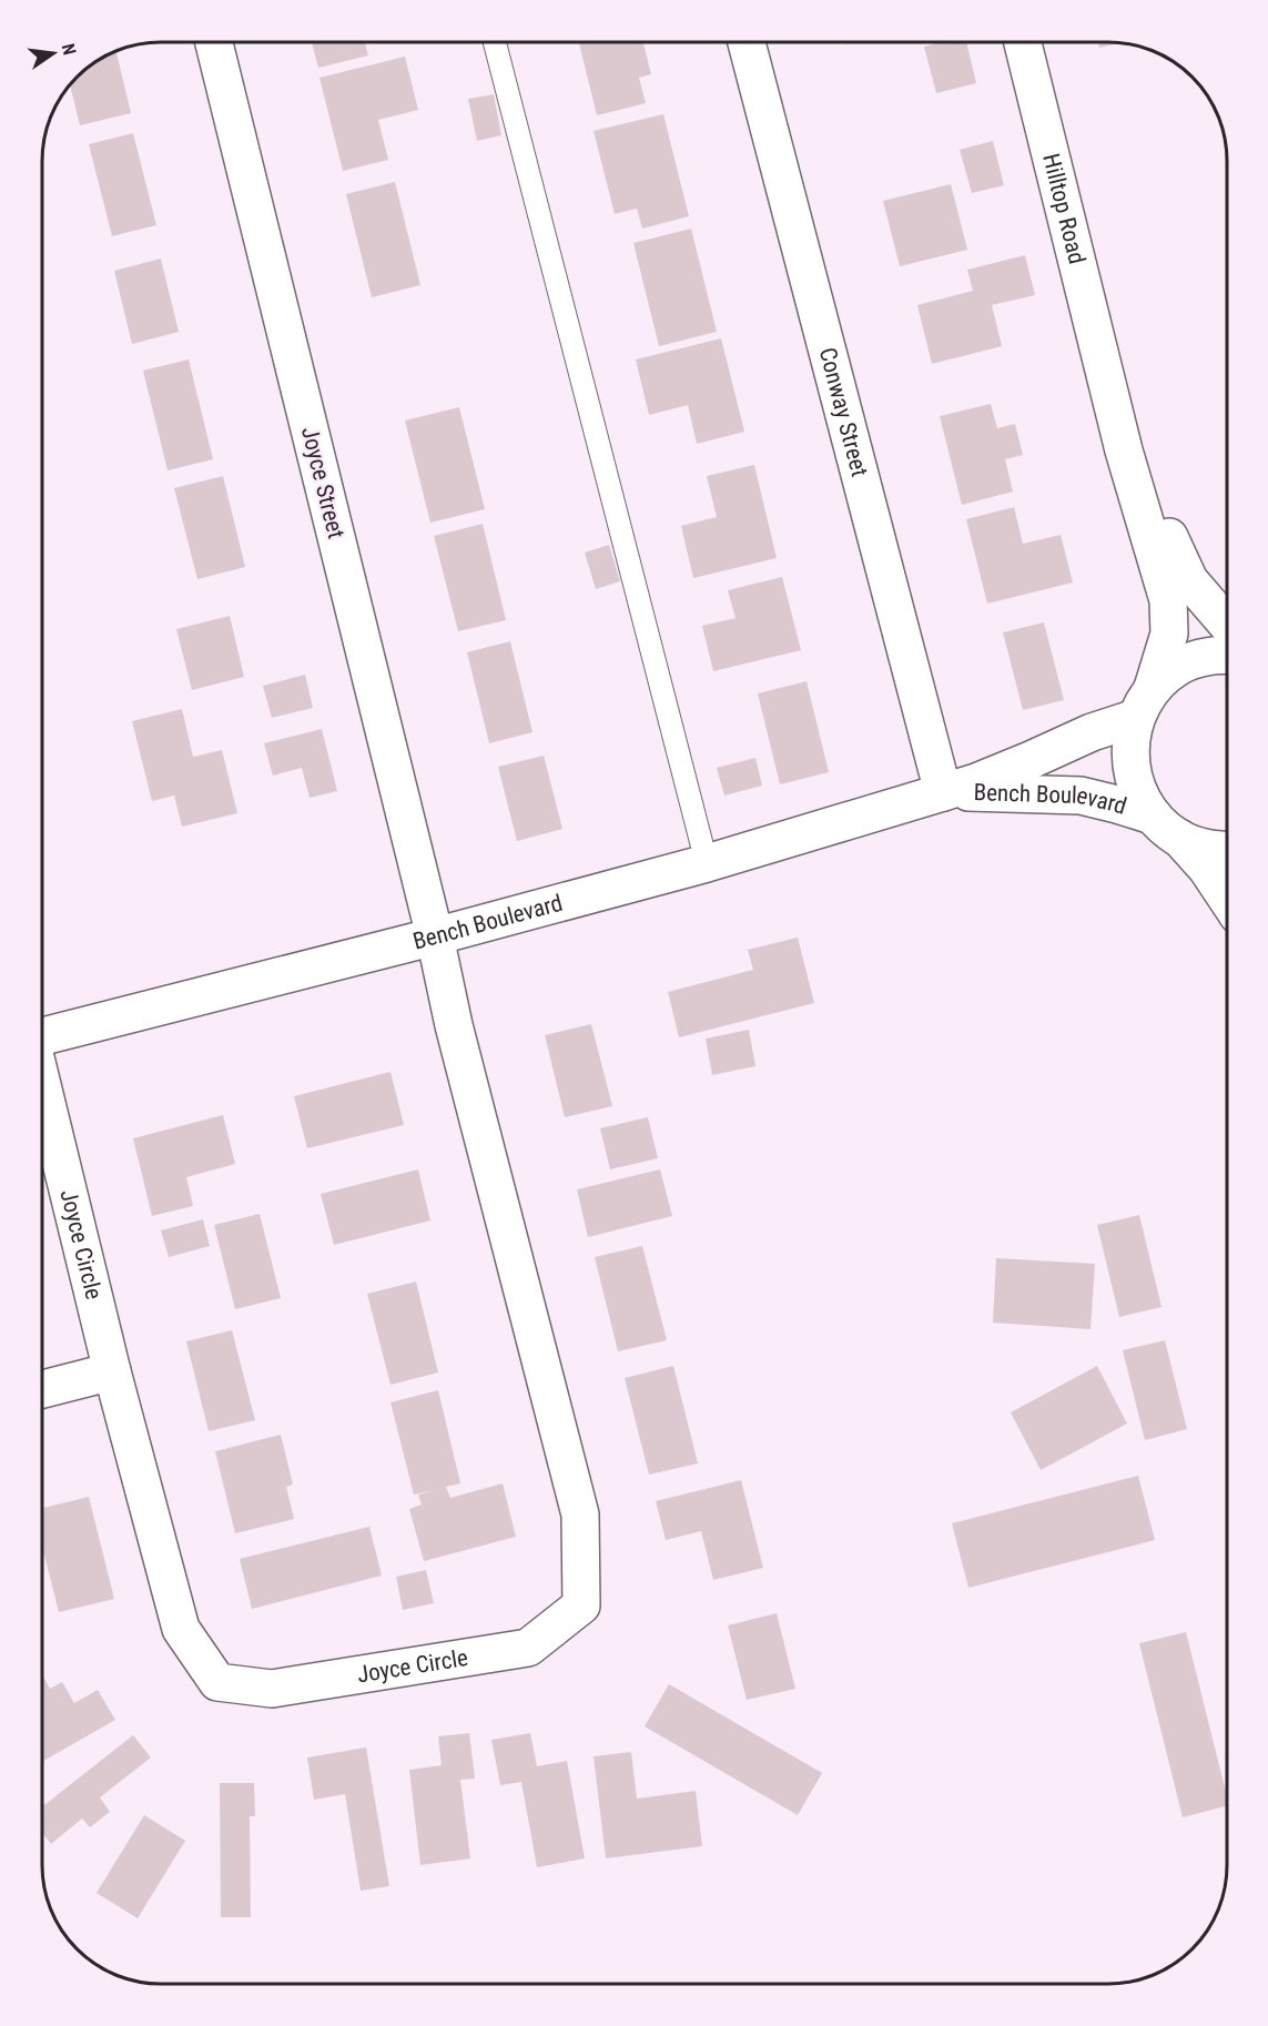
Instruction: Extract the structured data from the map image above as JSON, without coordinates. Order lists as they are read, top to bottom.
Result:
{
  "streets": {
    "street": [
      "Hilltop Road",
      "Conway Street",
      "Joyce Street",
      "Bench Boulevard",
      "Joyce Circle"
    ]
  },
  "crossings": [
    ["Hilltop Road", "Bench Boulevard"],
    ["Conway Street", "Bench Boulevard"],
    ["Joyce Street", "Bench Boulevard"],
    ["Joyce Street", "Joyce Circle"],
    ["Bench Boulevard", "Joyce Circle"]
  ],
  "north": "right"
}
